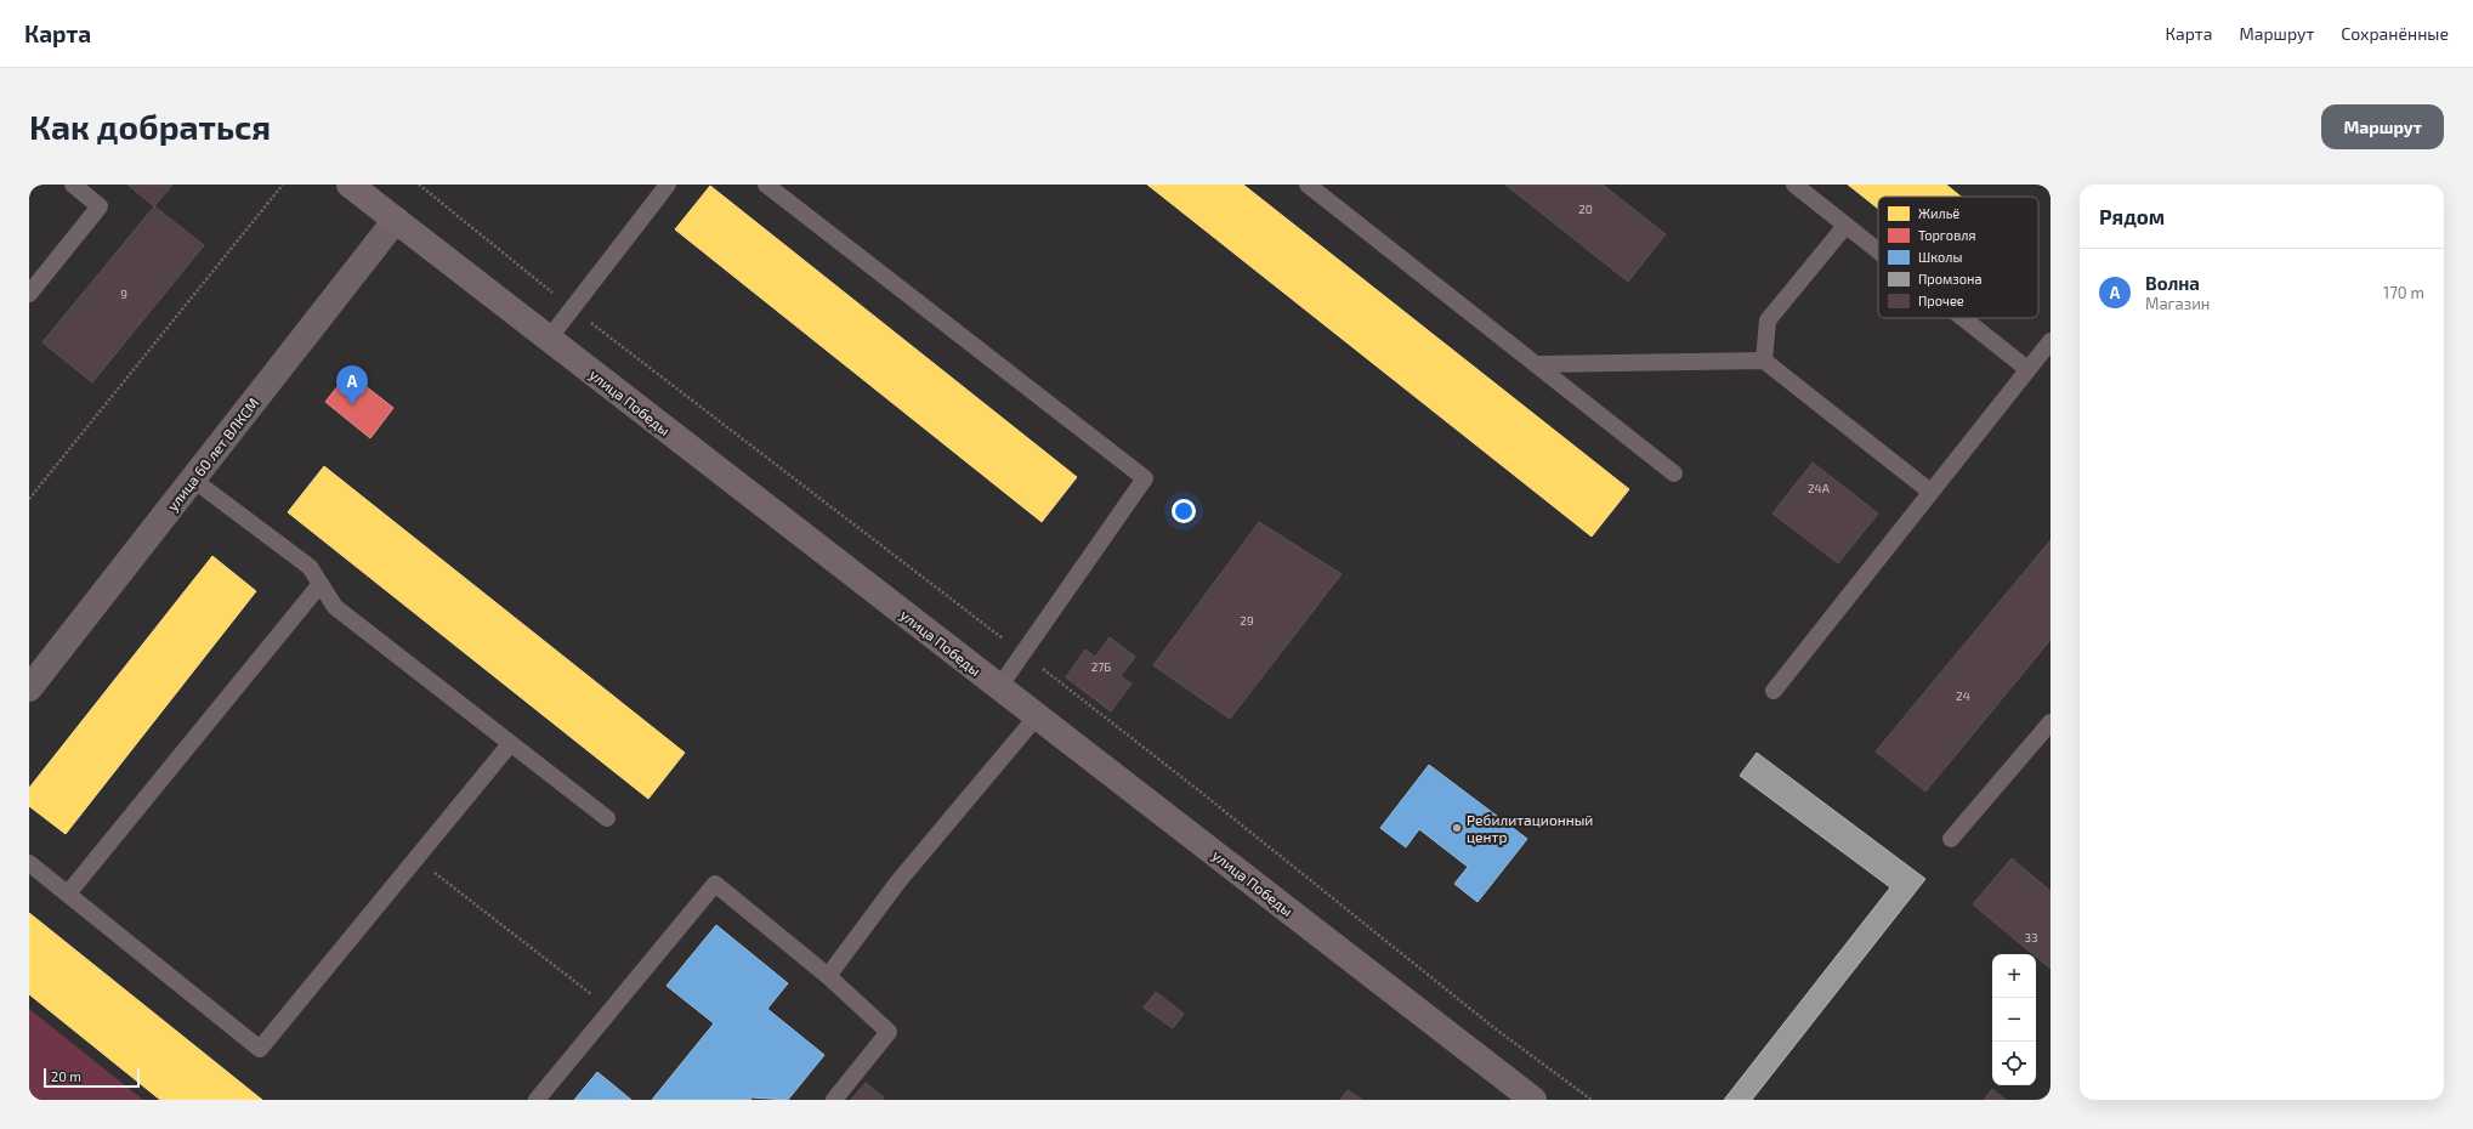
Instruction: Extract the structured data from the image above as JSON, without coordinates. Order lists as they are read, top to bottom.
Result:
{
  "streets": {
    "street": ["улица Победы", "улица 60 лет ВЛКСМ"]
  },
  "crossings": [
    ["улица Победы", "улица 60 лет ВЛКСМ"]
  ],
  "places": ["Ребилитационный центр"],
  "house_numbers": [
    "20",
    "9",
    "24А",
    "29",
    "27Б",
    "24",
    "33"
  ],
  "legend": [
    "Жильё",
    "Торговля",
    "Школы",
    "Промзона",
    "Прочее"
  ],
  "scale_bar": "20 m",
  "page": {
    "header": "Карта",
    "nav": ["Карта", "Маршрут", "Сохранённые"],
    "buttons": "Маршрут",
    "title": "Как добраться",
    "heading": "Рядом",
    "list": [
      {
        "mark": "A",
        "name": "Волна",
        "note": "Магазин",
        "value": "170 m"
      }
    ],
    "pins": "A",
    "map_buttons": ["+", "−"],
    "scale": "20 m"
  }
}
